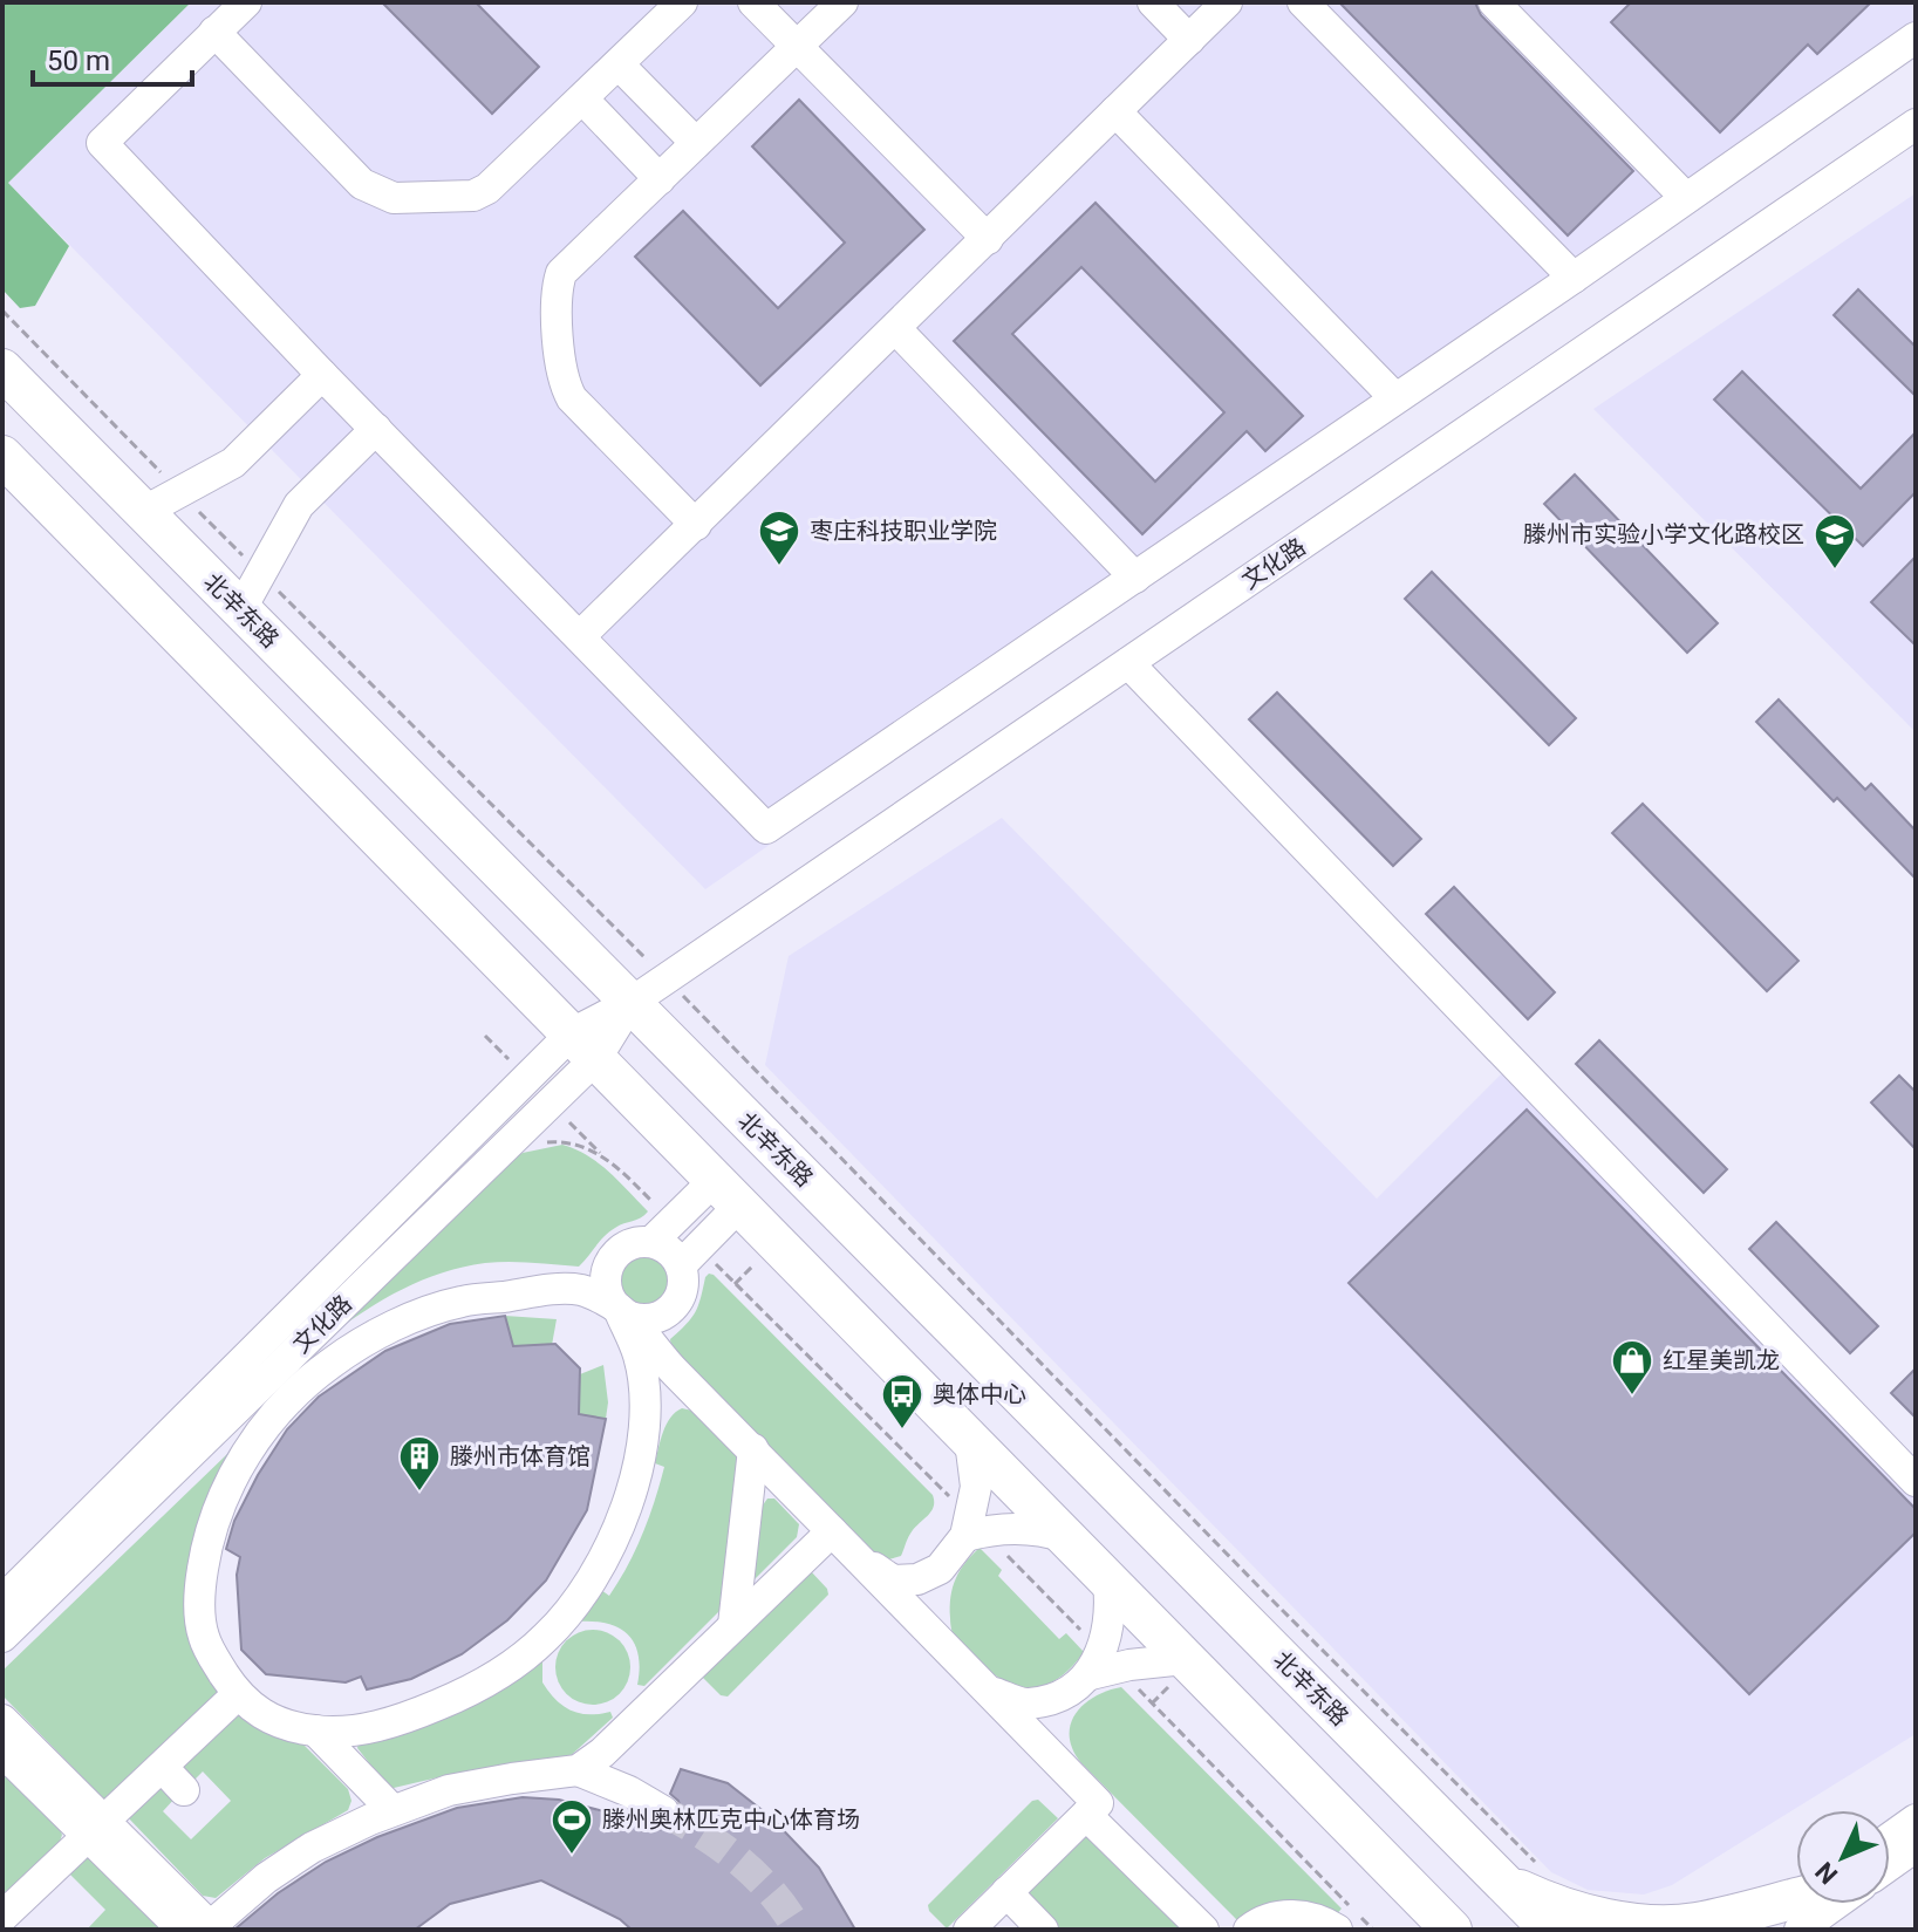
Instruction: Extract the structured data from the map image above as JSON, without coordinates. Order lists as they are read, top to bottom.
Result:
{
  "streets": {
    "main road": ["北辛东路"],
    "street": ["文化路"]
  },
  "crossings": [
    ["文化路", "北辛东路"]
  ],
  "places": {
    "school or university": ["枣庄科技职业学院", "滕州市实验小学文化路校区"],
    "shop": ["红星美凯龙"],
    "bus stop": ["奥体中心"],
    "building": ["滕州市体育馆"],
    "sports": ["滕州奥林匹克中心体育场"]
  },
  "scale_bar": "50 m",
  "north": "bottom left"
}
